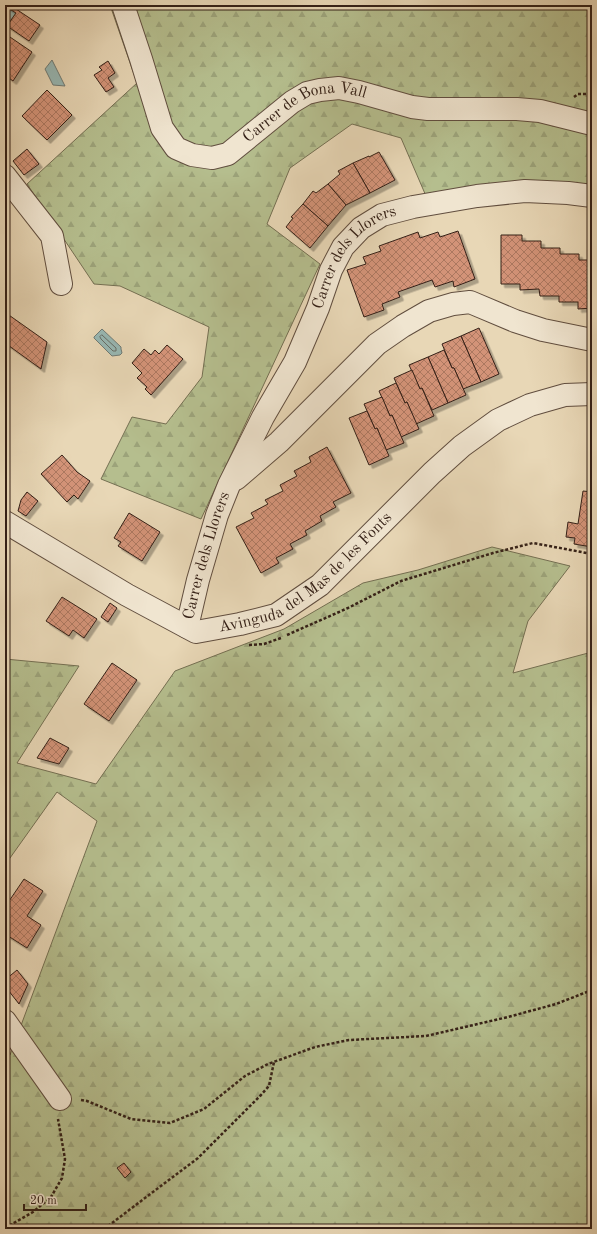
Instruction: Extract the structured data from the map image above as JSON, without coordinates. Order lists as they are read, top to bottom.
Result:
{
  "streets": {
    "street": ["Carrer de Bona Vall", "Carrer dels Llorers", "Avinguda del Mas de les Fonts"]
  },
  "crossings": [
    ["Carrer dels Llorers", "Avinguda del Mas de les Fonts"]
  ],
  "scale_bar": "20 m"
}
